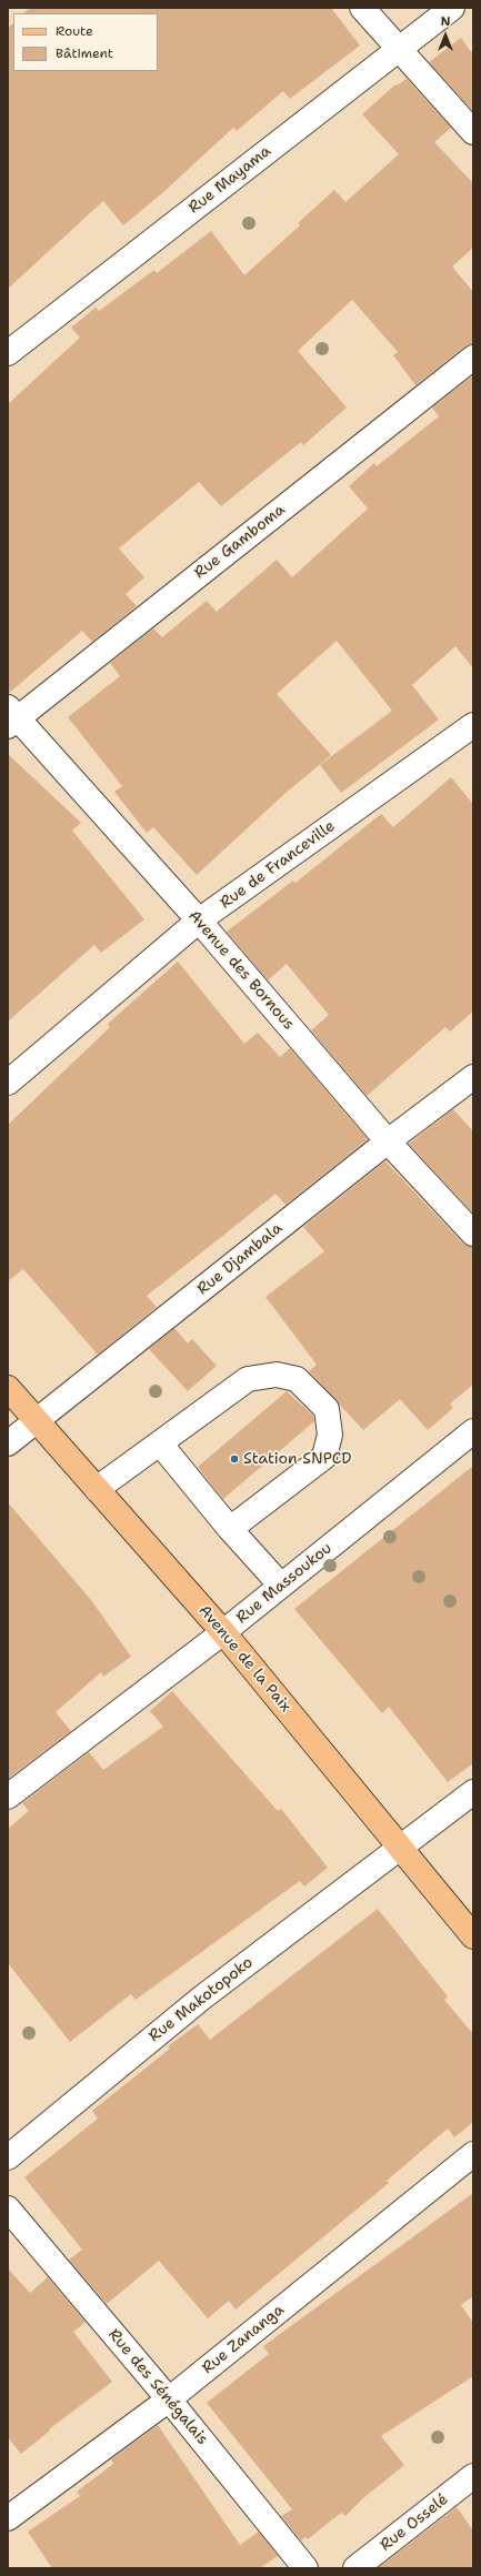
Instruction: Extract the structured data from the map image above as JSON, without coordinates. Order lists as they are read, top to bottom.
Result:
{
  "streets": {
    "main road": ["Avenue de la Paix"],
    "street": [
      "Rue Mayama",
      "Rue Gamboma",
      "Rue de Franceville",
      "Avenue des Bornous",
      "Rue Djambala",
      "Rue Massoukou",
      "Rue Makotopoko",
      "Rue Zananga",
      "Rue des Sénégalais",
      "Rue Osselé"
    ]
  },
  "crossings": [
    ["Rue Gamboma", "Avenue des Bornous"],
    ["Rue de Franceville", "Avenue des Bornous"],
    ["Avenue des Bornous", "Rue Djambala"],
    ["Rue Djambala", "Avenue de la Paix"],
    ["Rue Massoukou", "Avenue de la Paix"],
    ["Avenue de la Paix", "Rue Makotopoko"],
    ["Rue Zananga", "Rue des Sénégalais"]
  ],
  "places": ["Station SNPCD"],
  "legend": ["Route", "Bâtiment"],
  "north": "top"
}
